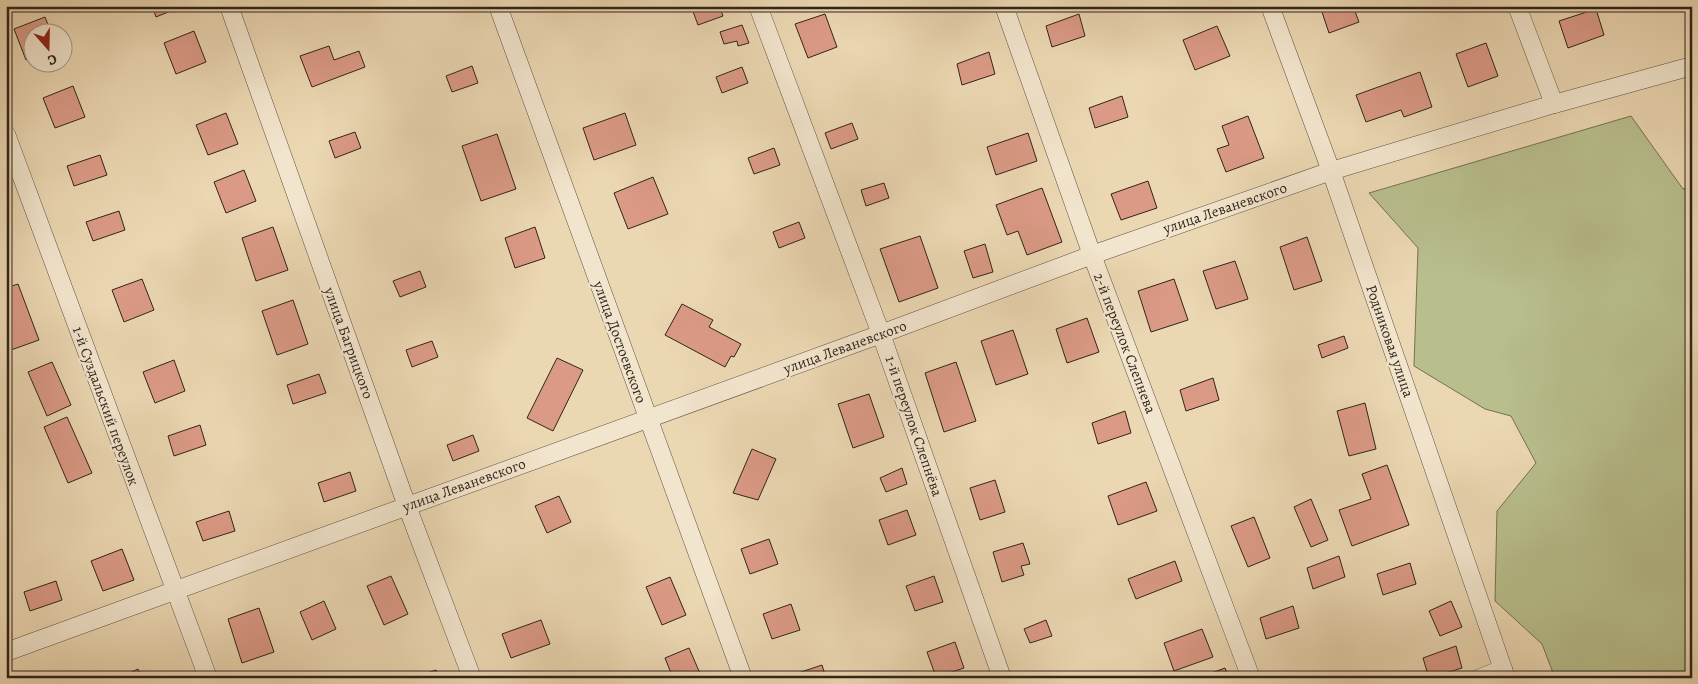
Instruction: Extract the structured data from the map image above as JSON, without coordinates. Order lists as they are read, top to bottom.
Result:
{
  "streets": {
    "street": [
      "улица Леваневского",
      "Родниковая улица",
      "улица Достоевского",
      "улица Багрицкого",
      "2-й переулок Слепнева",
      "1-й Суздальский переулок",
      "1-й переулок Слепнёва"
    ]
  },
  "crossings": [
    ["улица Леваневского", "Родниковая улица"],
    ["улица Леваневского", "улица Достоевского"],
    ["улица Леваневского", "улица Багрицкого"],
    ["улица Леваневского", "2-й переулок Слепнева"],
    ["улица Леваневского", "1-й Суздальский переулок"],
    ["улица Леваневского", "1-й переулок Слепнёва"]
  ],
  "north": "bottom"
}
